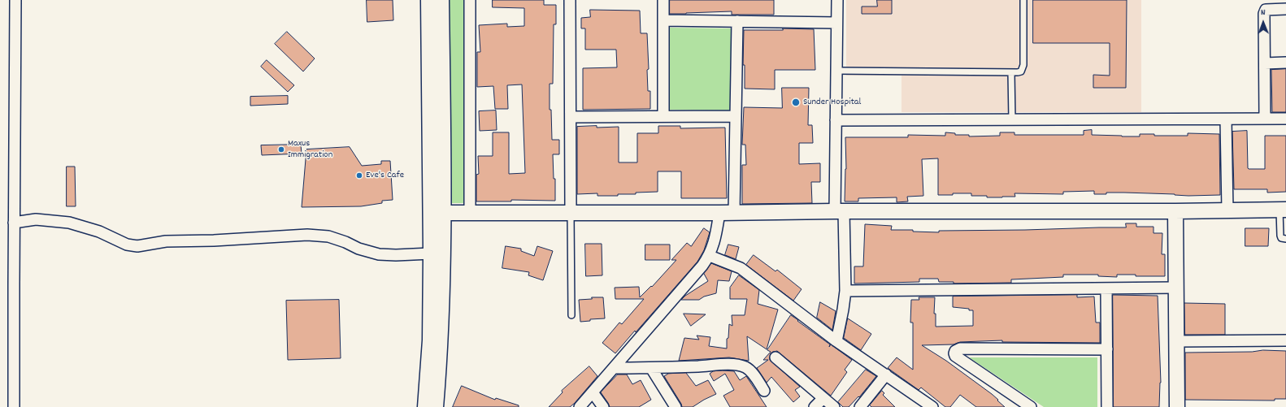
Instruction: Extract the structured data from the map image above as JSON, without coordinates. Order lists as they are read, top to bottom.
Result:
{
  "places": ["Sunder Hospital", "Maxus Immigration", "Eve's Cafe"],
  "north": "top"
}
